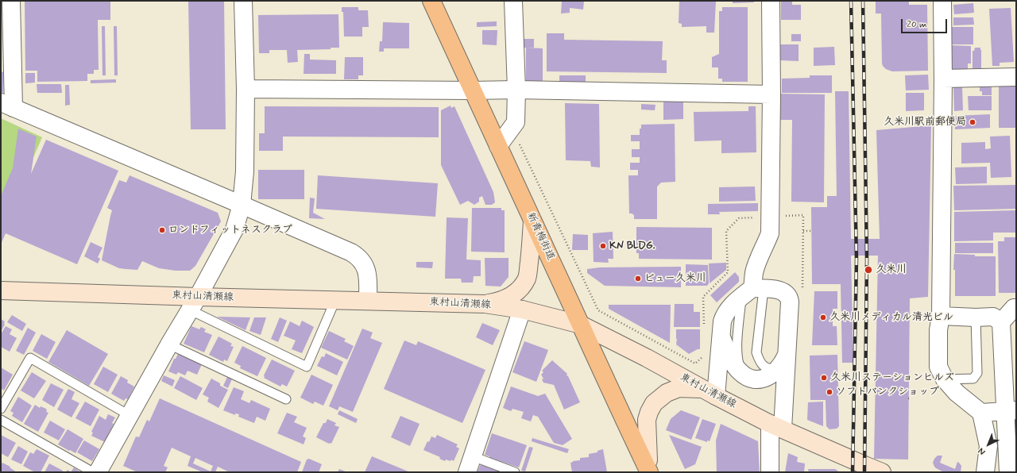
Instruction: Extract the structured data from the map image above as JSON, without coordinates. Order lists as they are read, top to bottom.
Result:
{
  "streets": {
    "main road": ["新青梅街道", "東村山清瀬線"]
  },
  "crossings": [
    ["新青梅街道", "東村山清瀬線"]
  ],
  "places": [
    "久米川駅前郵便局",
    "ロンドフィットネスクラブ",
    "KN BLDG.",
    "久米川",
    "ビュー久米川",
    "久米川メディカル清光ビル",
    "久米川ステーションヒルズ",
    "ソフトバンクショップ"
  ],
  "scale_bar": "20 m",
  "north": "bottom left"
}
